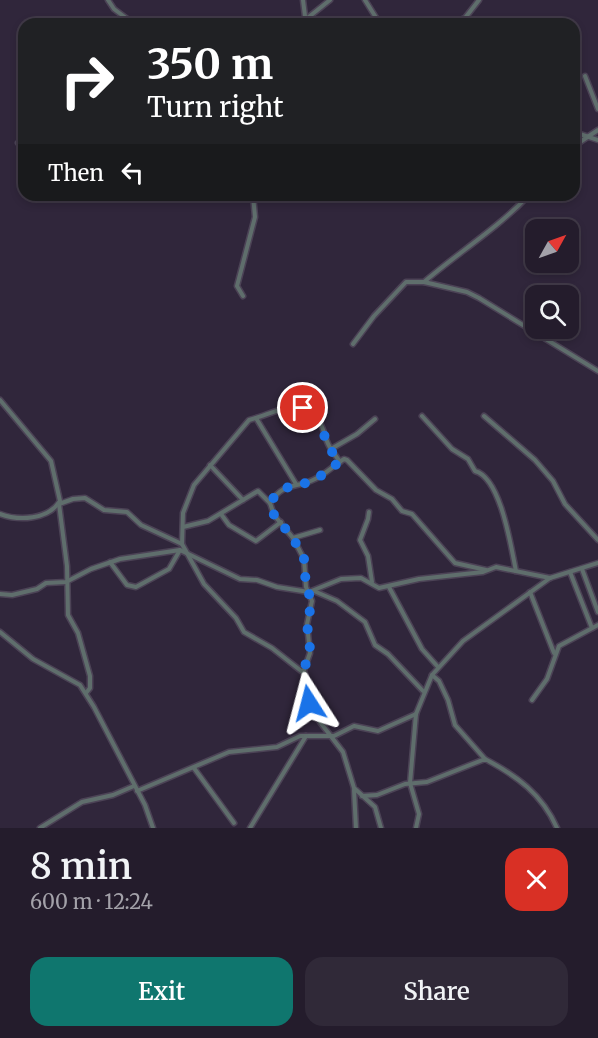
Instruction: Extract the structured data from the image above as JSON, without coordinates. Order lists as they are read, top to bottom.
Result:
{
  "north": "top right",
  "page": {
    "turn": ["350 m", "Turn right"],
    "then": "Then",
    "heading": ["8 min", "600 m · 12:24"],
    "buttons": ["Exit", "Share"]
  }
}
